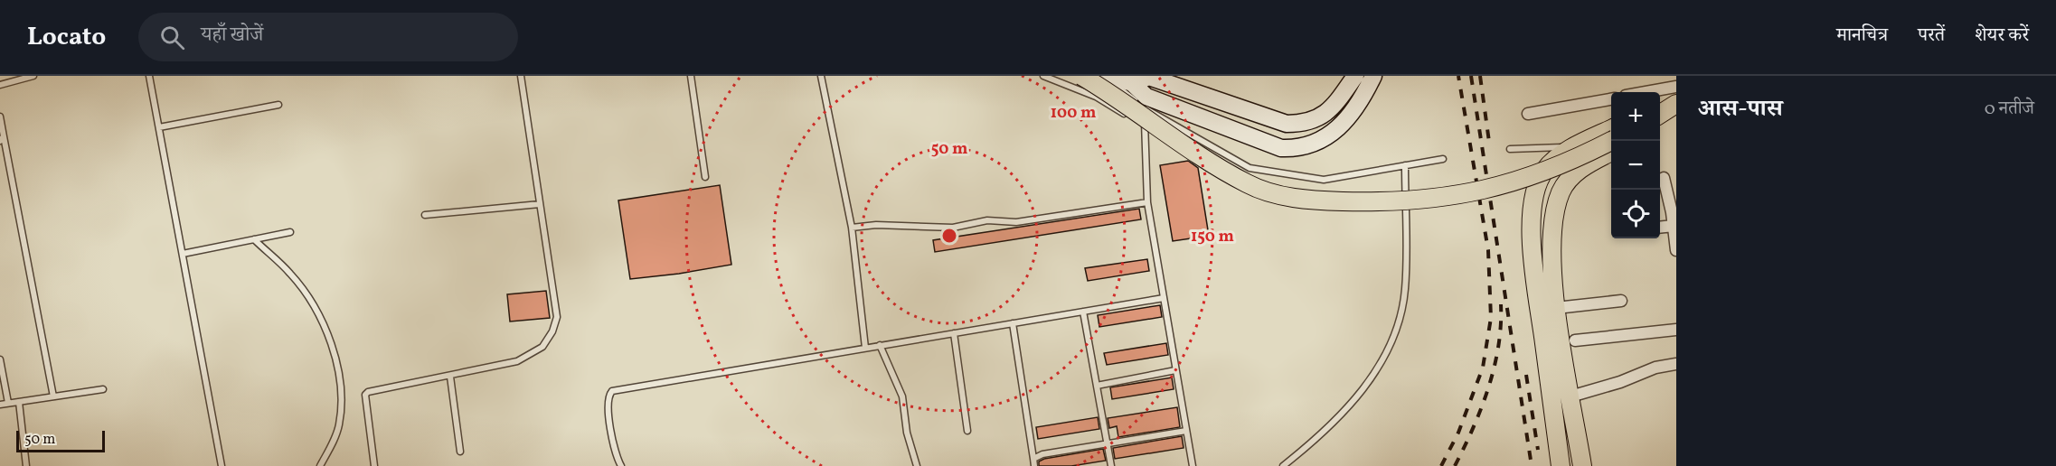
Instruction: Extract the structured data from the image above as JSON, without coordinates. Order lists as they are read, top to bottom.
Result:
{
  "scale_bar": "50 m",
  "page": {
    "header": "Locato",
    "search": "यहाँ खोजें",
    "nav": ["मानचित्र", "परतें", "शेयर करें"],
    "heading": ["आस-पास", "0 नतीजे"],
    "map_buttons": ["+", "−"],
    "scale": "50 m"
  },
  "rings": ["100 m", "50 m", "150 m"]
}
